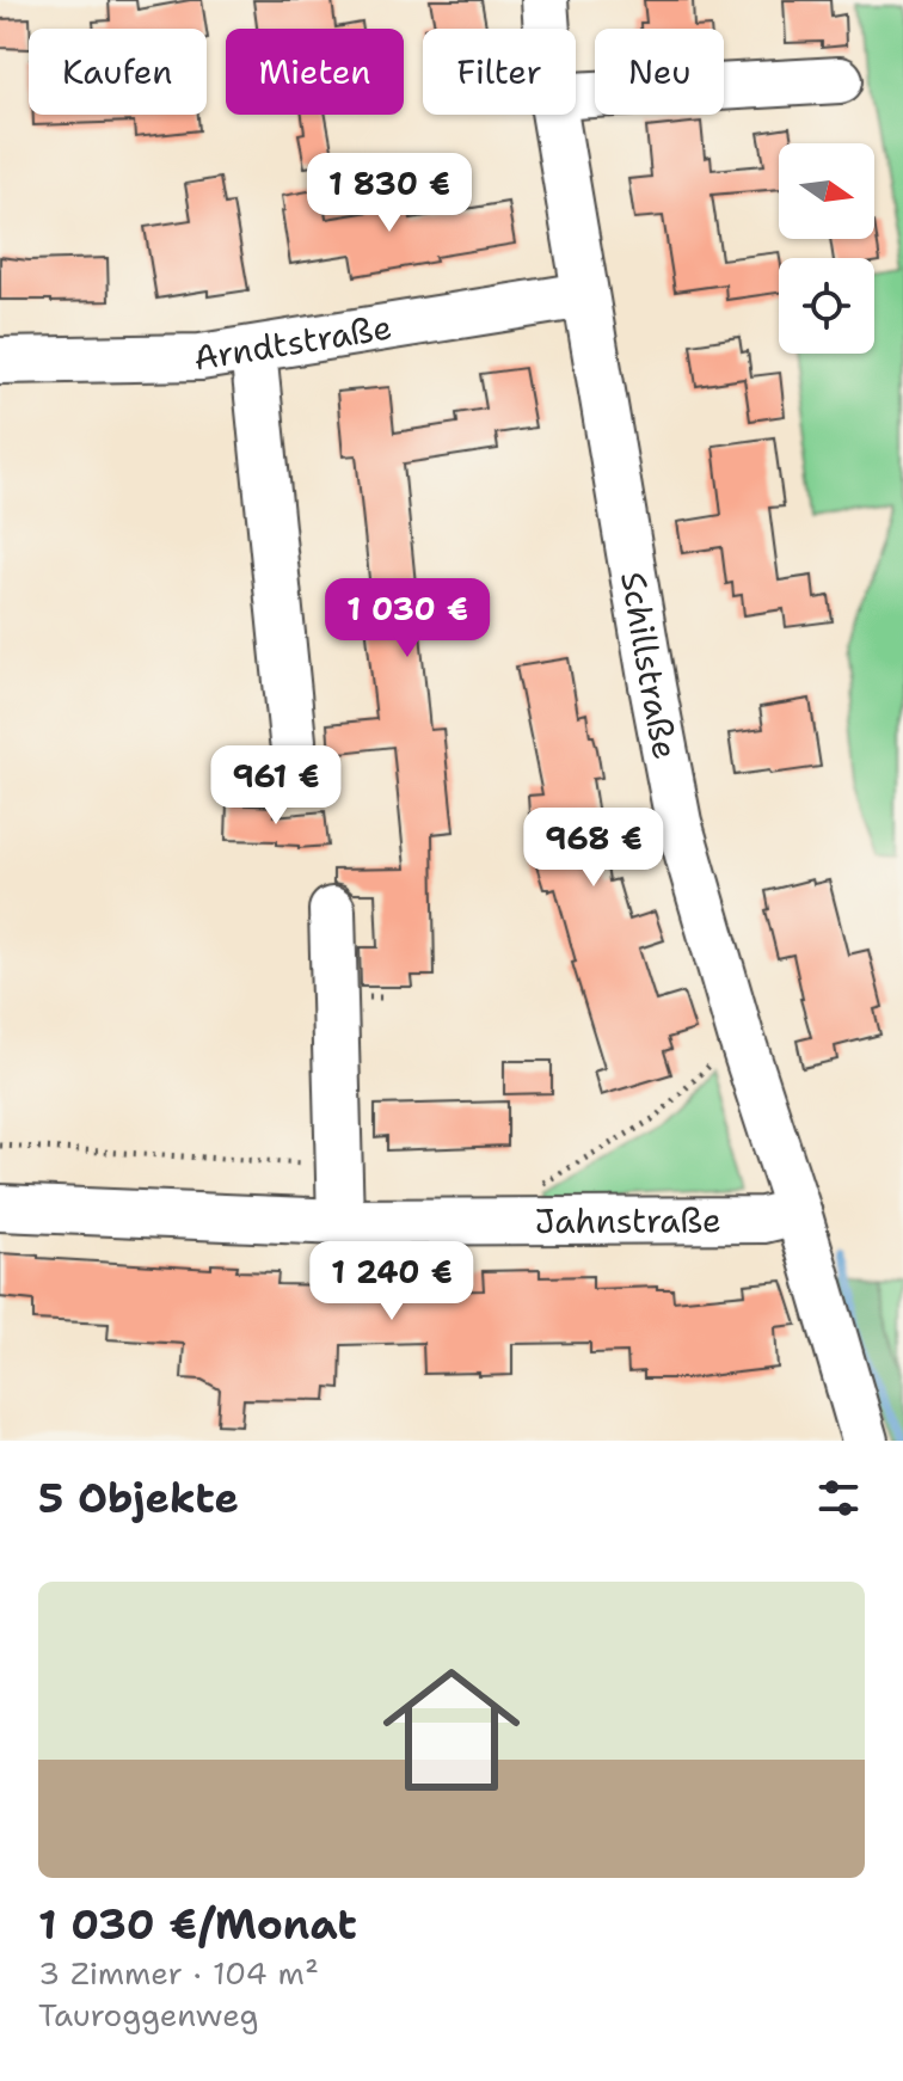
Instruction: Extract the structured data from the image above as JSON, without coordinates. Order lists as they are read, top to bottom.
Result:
{
  "streets": {
    "street": ["Arndtstraße", "Schillstraße", "Jahnstraße"]
  },
  "crossings": [
    ["Arndtstraße", "Schillstraße"],
    ["Schillstraße", "Jahnstraße"]
  ],
  "north": "right",
  "page": {
    "chip": [
      "Kaufen",
      "Mieten",
      "Filter",
      "Neu"
    ],
    "price": [
      "1 830 €",
      "1 030 €",
      "961 €",
      "968 €",
      "1 240 €"
    ],
    "heading": "5 Objekte",
    "list": [
      {
        "name": "1 030 €/Monat",
        "note": "3 Zimmer · 104 m² · Tauroggenweg"
      }
    ]
  }
}
